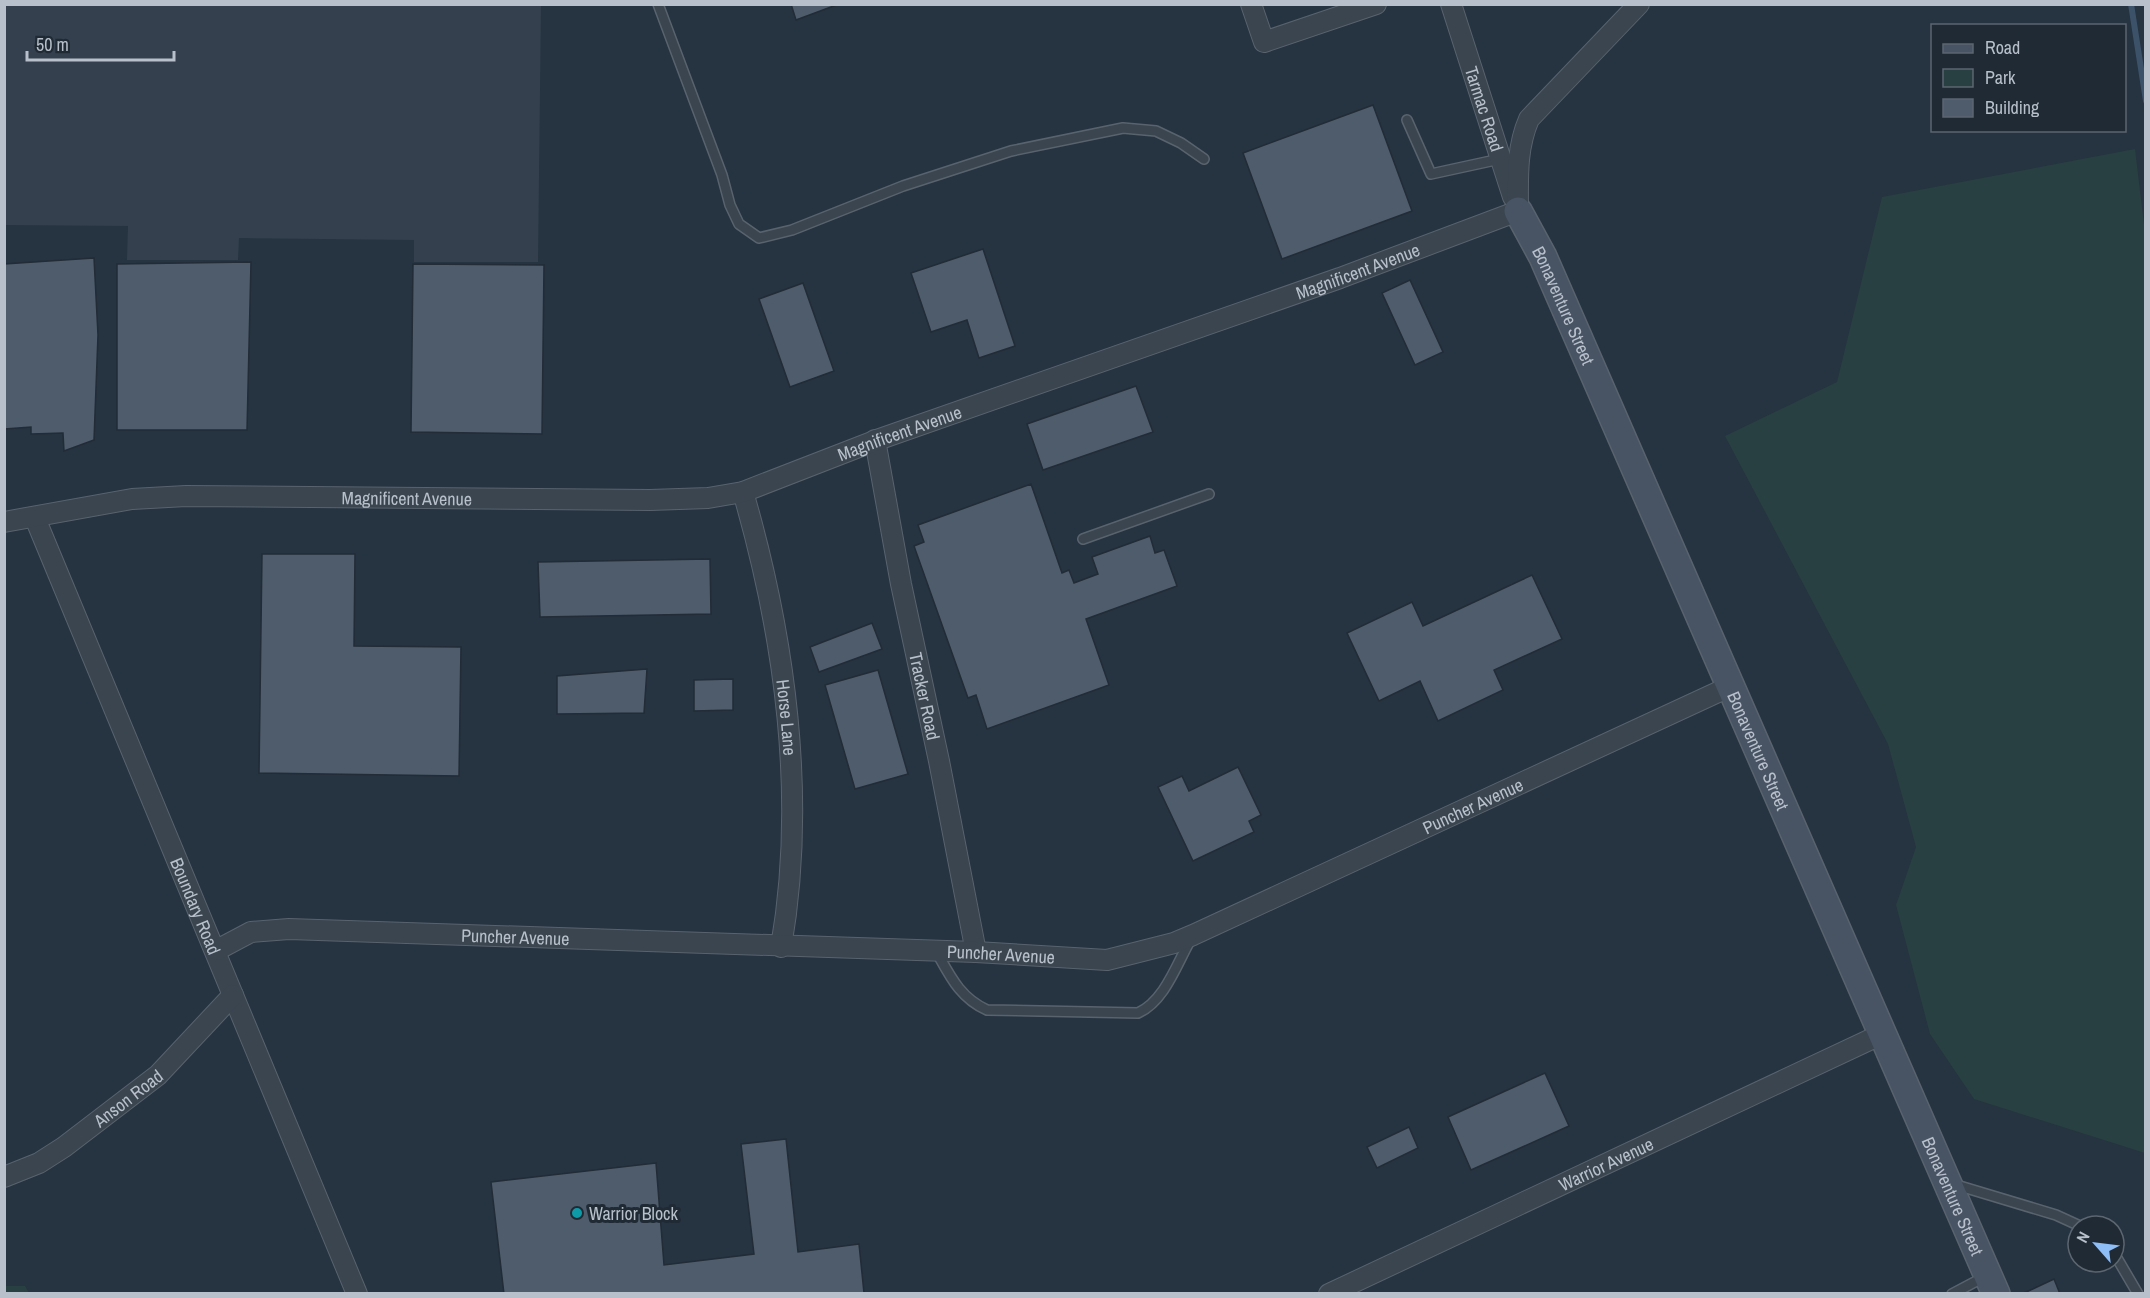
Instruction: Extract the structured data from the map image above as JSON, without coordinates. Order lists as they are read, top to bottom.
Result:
{
  "streets": {
    "street": [
      "Tarmac Road",
      "Magnificent Avenue",
      "Bonaventure Street",
      "Tracker Road",
      "Horse Lane",
      "Puncher Avenue",
      "Boundary Road",
      "Anson Road",
      "Warrior Avenue"
    ]
  },
  "crossings": [
    ["Tarmac Road", "Magnificent Avenue"],
    ["Tarmac Road", "Bonaventure Street"],
    ["Magnificent Avenue", "Bonaventure Street"],
    ["Magnificent Avenue", "Tracker Road"],
    ["Magnificent Avenue", "Horse Lane"],
    ["Magnificent Avenue", "Boundary Road"],
    ["Bonaventure Street", "Puncher Avenue"],
    ["Bonaventure Street", "Warrior Avenue"],
    ["Tracker Road", "Puncher Avenue"],
    ["Horse Lane", "Puncher Avenue"],
    ["Puncher Avenue", "Boundary Road"],
    ["Boundary Road", "Anson Road"]
  ],
  "places": ["Warrior Block"],
  "legend": ["Road", "Park", "Building"],
  "scale_bar": "50 m",
  "north": "top left"
}
